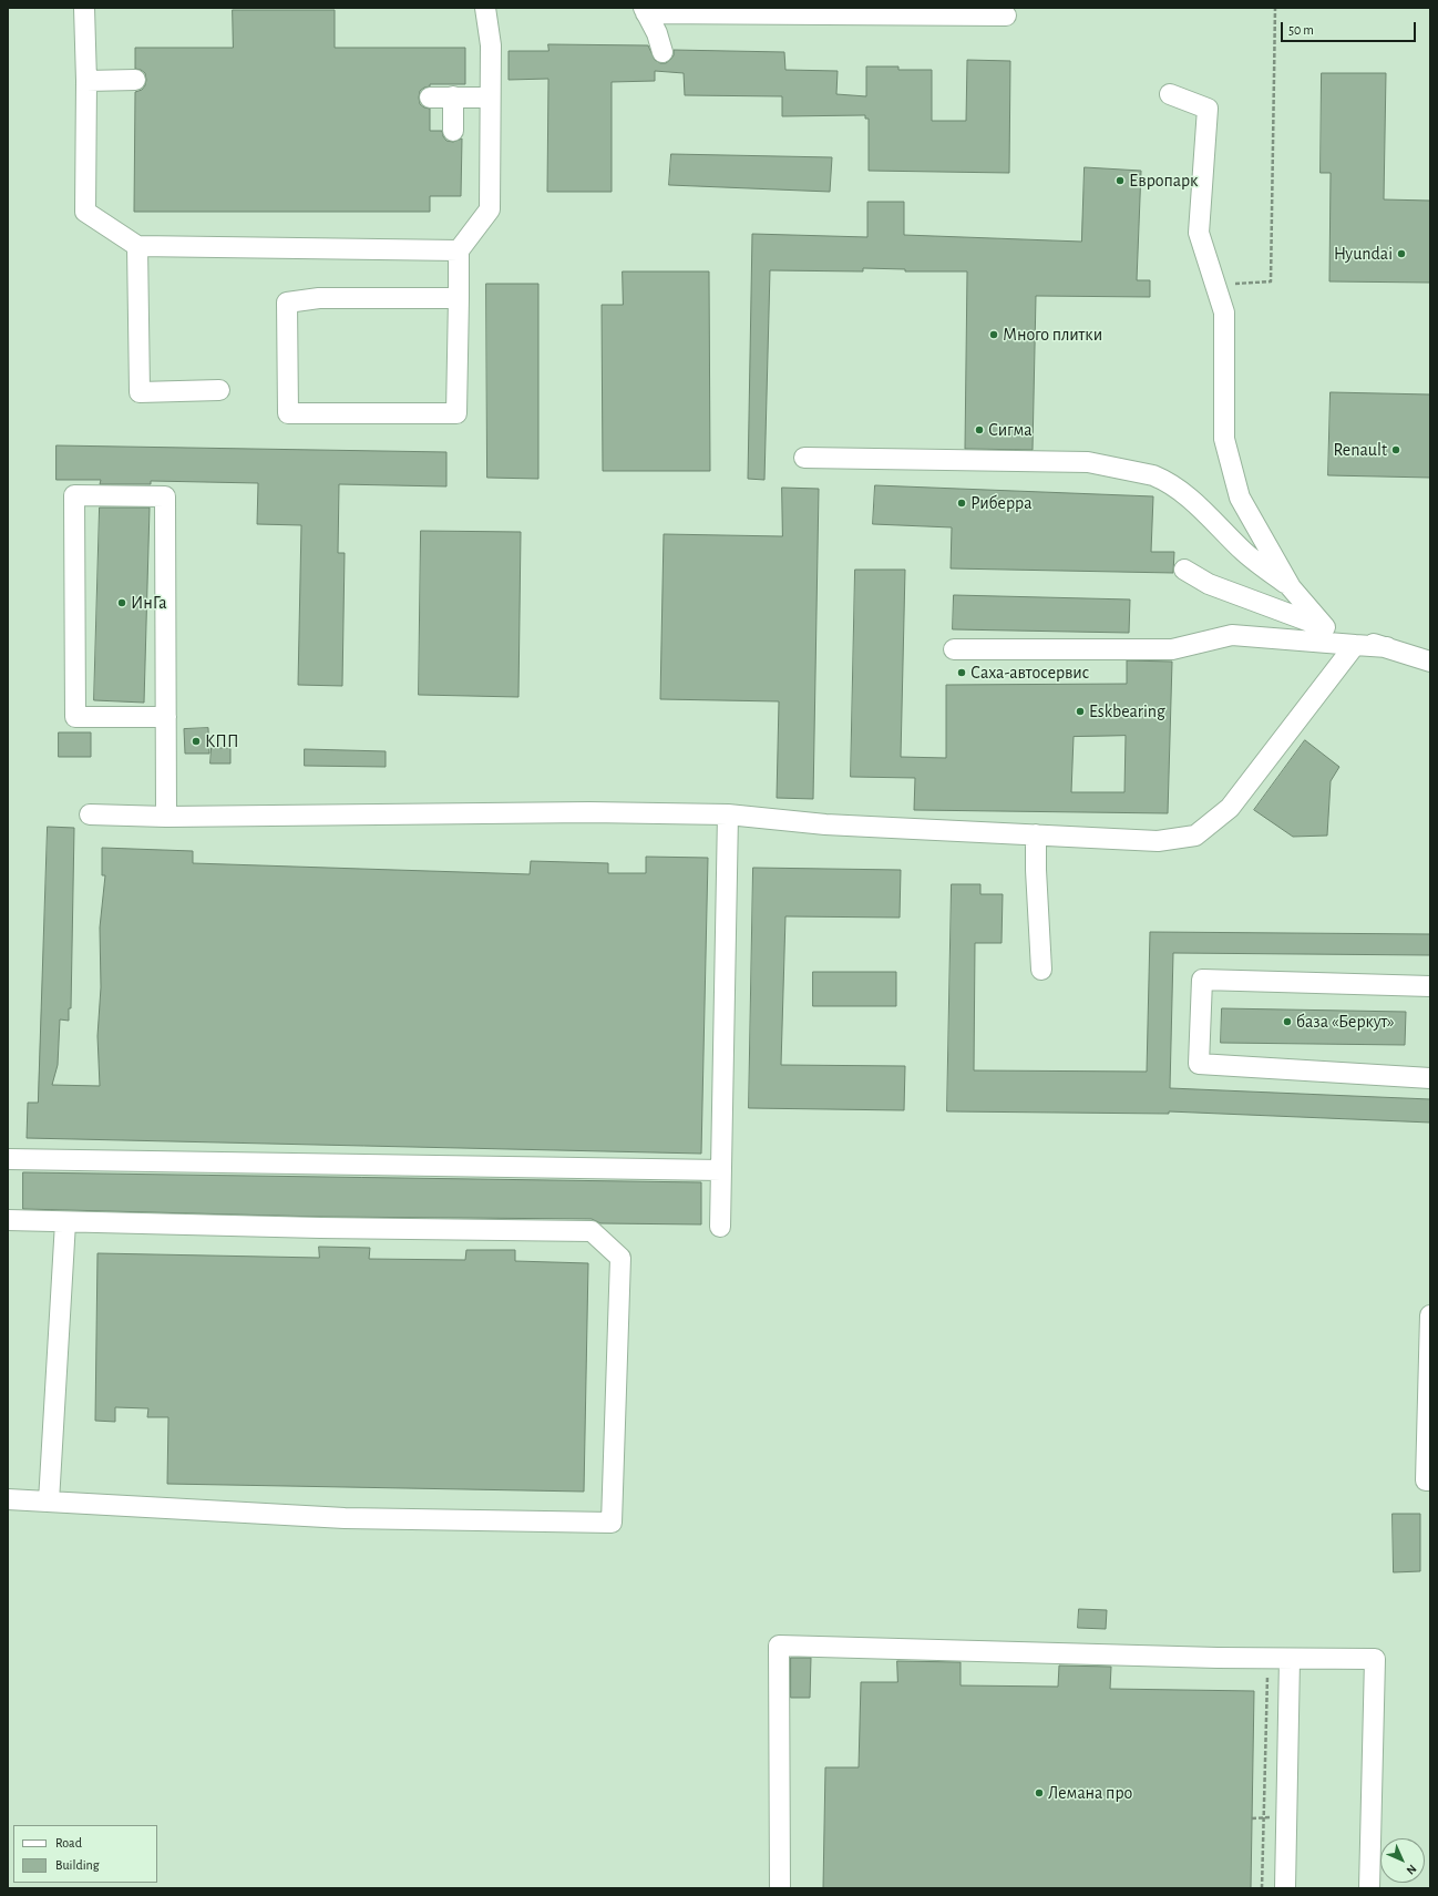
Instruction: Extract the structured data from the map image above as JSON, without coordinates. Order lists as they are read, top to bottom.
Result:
{
  "places": [
    "Европарк",
    "Hyundai",
    "Много плитки",
    "Сигма",
    "Renault",
    "Риберра",
    "ИнГа",
    "Саха-автосервис",
    "Eskbearing",
    "КПП",
    "база «Беркут»",
    "Лемана про"
  ],
  "legend": ["Road", "Building"],
  "scale_bar": "50 m",
  "north": "bottom right"
}
